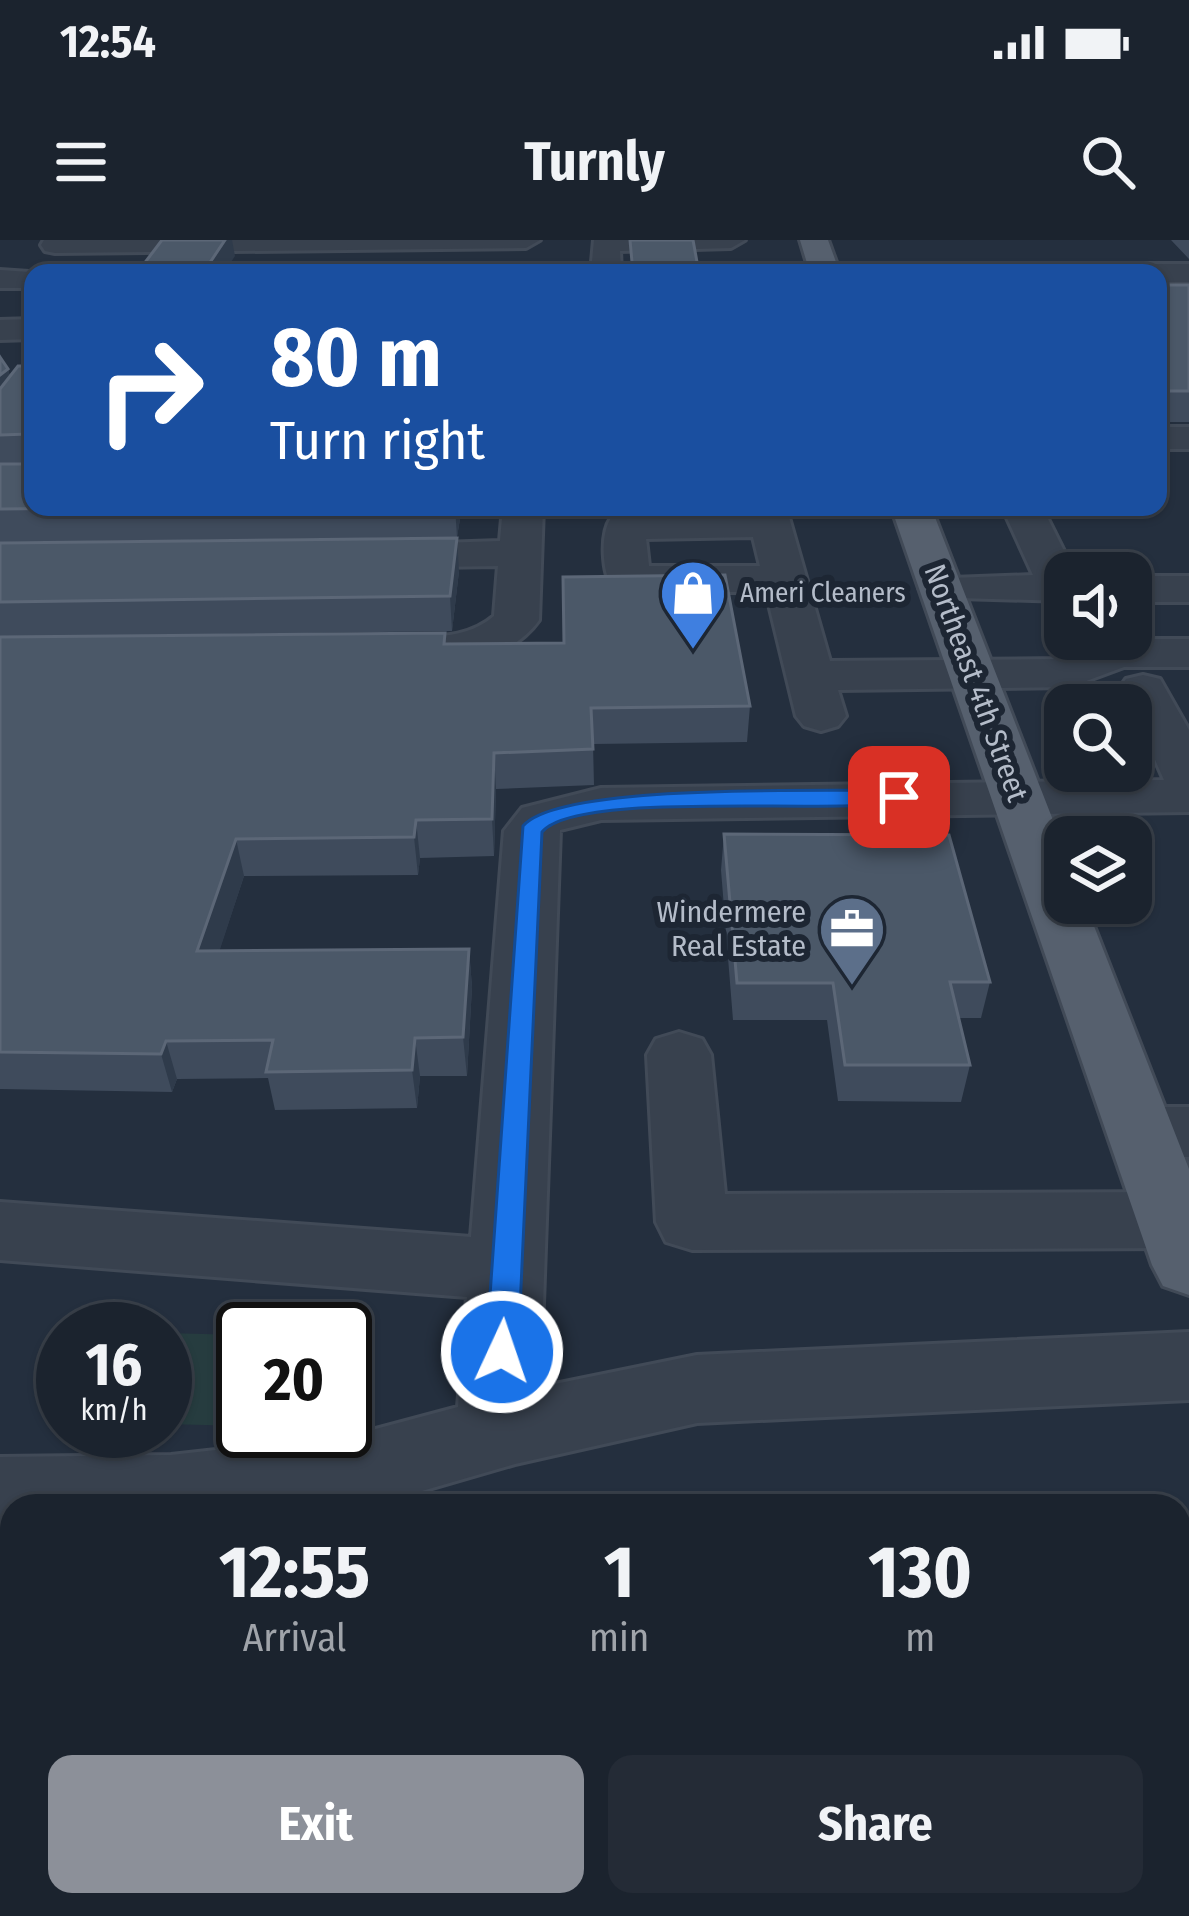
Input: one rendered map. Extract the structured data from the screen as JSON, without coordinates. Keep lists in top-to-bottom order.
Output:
{
  "streets": {
    "main road": ["Northeast 4th Street"]
  },
  "places": {
    "shop": ["Ameri Cleaners"],
    "office": ["Windermere Real Estate"]
  },
  "page": {
    "status": "12:54",
    "header": "Turnly",
    "turn": ["80 m", "Turn right"],
    "speed": "16 km/h",
    "limit": "20",
    "eta": [
      "12:55",
      "Arrival",
      "1",
      "min",
      "130",
      "m"
    ],
    "buttons": ["Exit", "Share"]
  }
}
